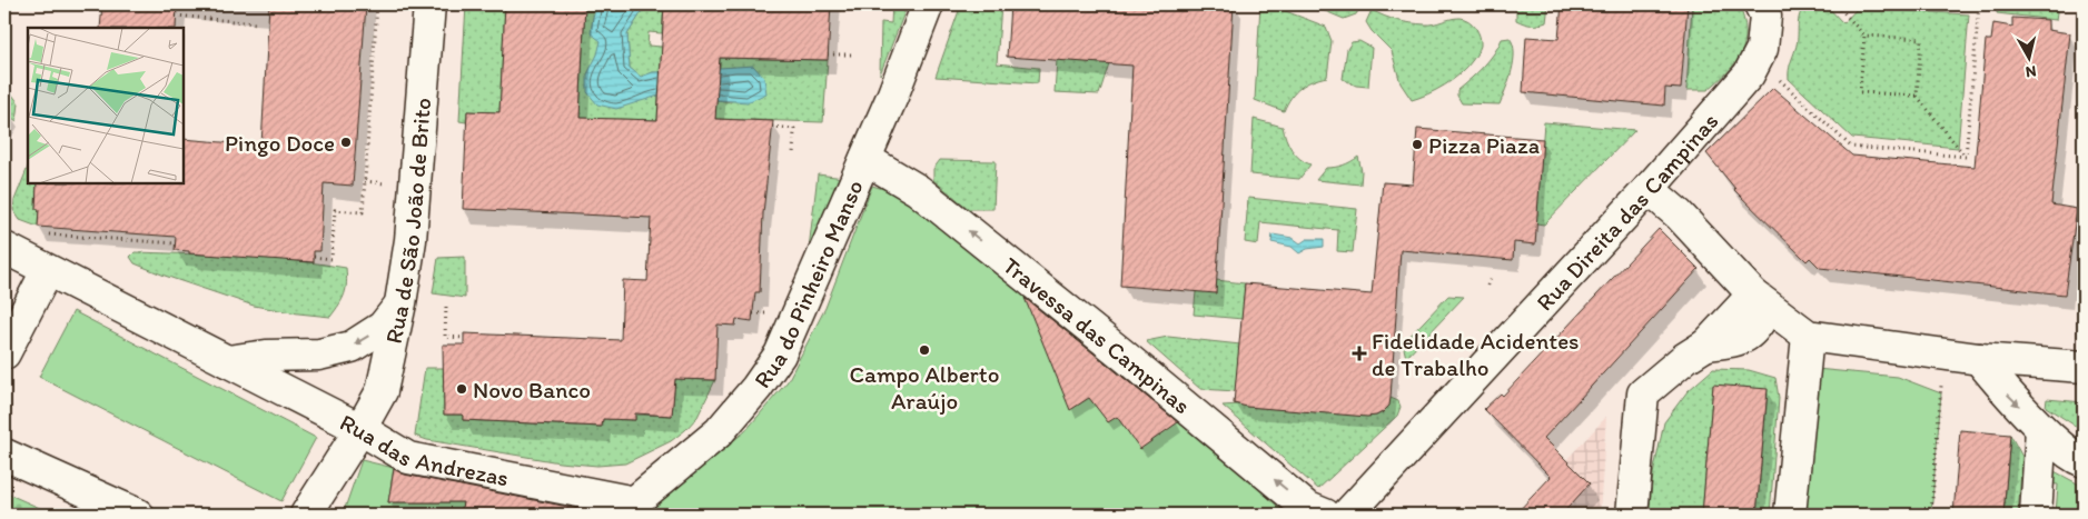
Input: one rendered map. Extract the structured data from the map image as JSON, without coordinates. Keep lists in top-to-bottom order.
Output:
{
  "streets": {
    "street": [
      "Rua Direita das Campinas",
      "Rua de São João de Brito",
      "Rua do Pinheiro Manso",
      "Travessa das Campinas",
      "Rua das Andrezas"
    ]
  },
  "crossings": [
    ["Rua de São João de Brito", "Rua das Andrezas"],
    ["Rua do Pinheiro Manso", "Travessa das Campinas"],
    ["Rua do Pinheiro Manso", "Rua das Andrezas"]
  ],
  "one_way": ["Travessa das Campinas"],
  "places": {
    "other": [
      "Pingo Doce",
      "Pizza Piaza",
      "Campo Alberto Araújo",
      "Novo Banco"
    ],
    "health": ["Fidelidade Acidentes de Trabalho"]
  },
  "north": "bottom"
}
